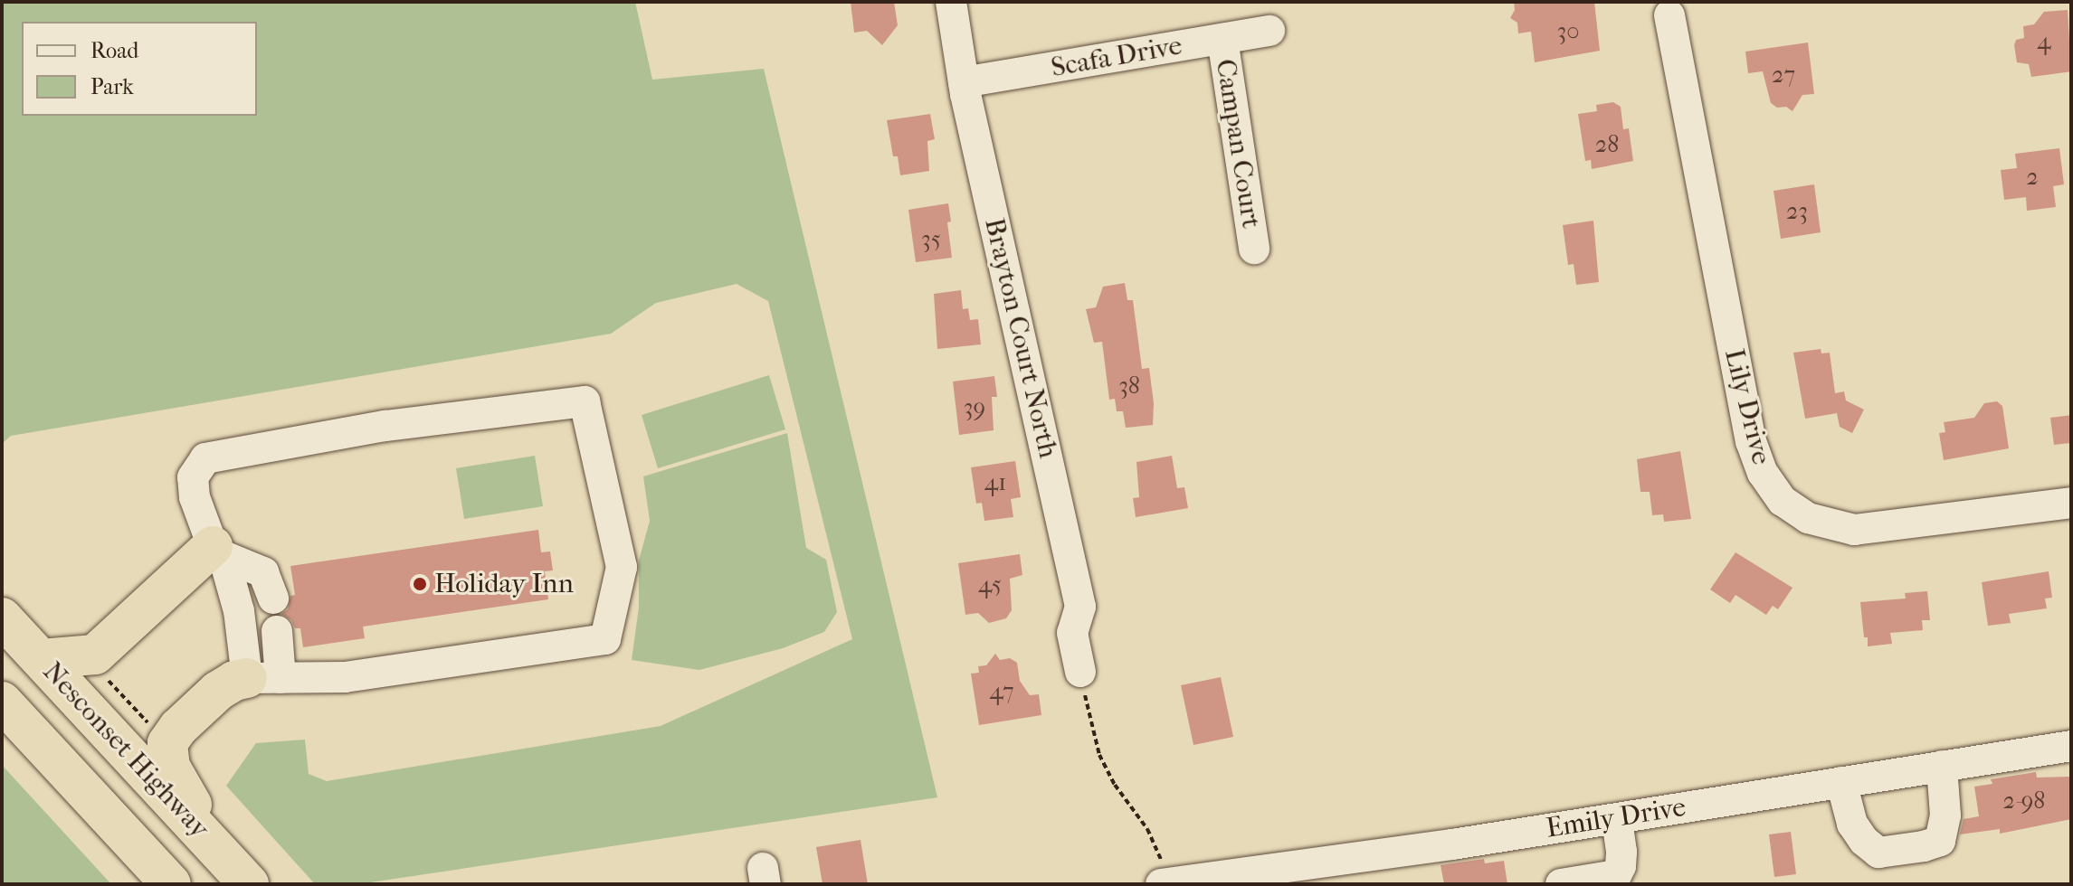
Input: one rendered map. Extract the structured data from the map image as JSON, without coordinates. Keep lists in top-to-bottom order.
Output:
{
  "streets": {
    "highway": ["Nesconset Highway"],
    "street": [
      "Scafa Drive",
      "Campan Court",
      "Brayton Court North",
      "Lily Drive",
      "Emily Drive"
    ]
  },
  "crossings": [
    ["Scafa Drive", "Campan Court"],
    ["Scafa Drive", "Brayton Court North"]
  ],
  "places": ["Holiday Inn"],
  "house_numbers": [
    "30",
    "4",
    "27",
    "28",
    "2",
    "23",
    "35",
    "38",
    "39",
    "41",
    "45",
    "47",
    "2-98"
  ],
  "legend": ["Road", "Park"]
}
